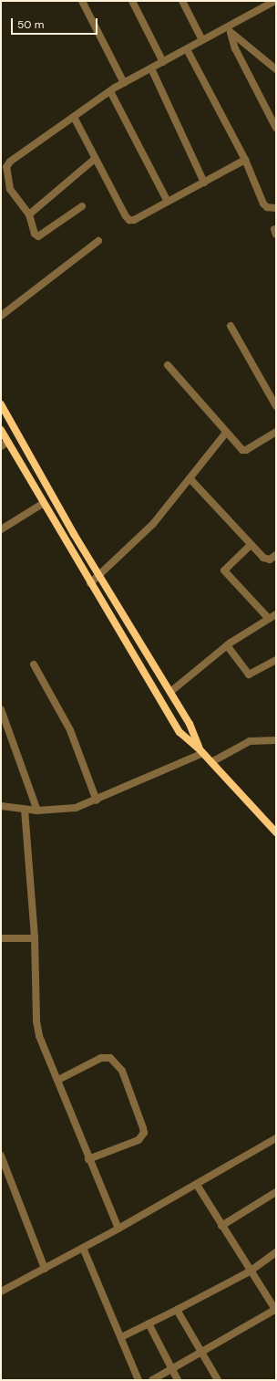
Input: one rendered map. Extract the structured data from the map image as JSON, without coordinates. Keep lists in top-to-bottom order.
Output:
{
  "scale_bar": "50 m"
}
